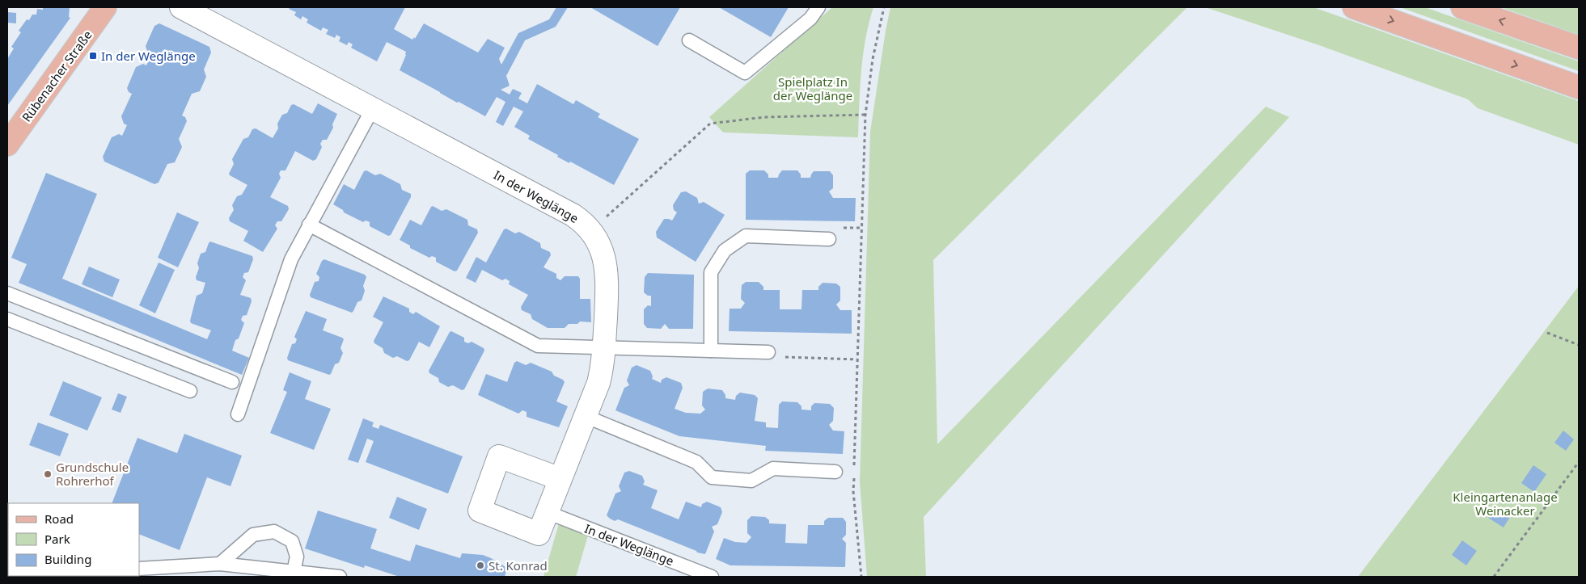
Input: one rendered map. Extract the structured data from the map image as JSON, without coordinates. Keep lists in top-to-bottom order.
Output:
{
  "streets": {
    "main road": ["Rübenacher Straße"],
    "street": ["In der Weglänge"]
  },
  "parks": ["Spielplatz In der Weglänge", "Kleingartenanlage Weinacker"],
  "places": {
    "transit": ["In der Weglänge"],
    "other": ["Grundschule Rohrerhof", "St. Konrad"]
  },
  "legend": ["Road", "Park", "Building"]
}
